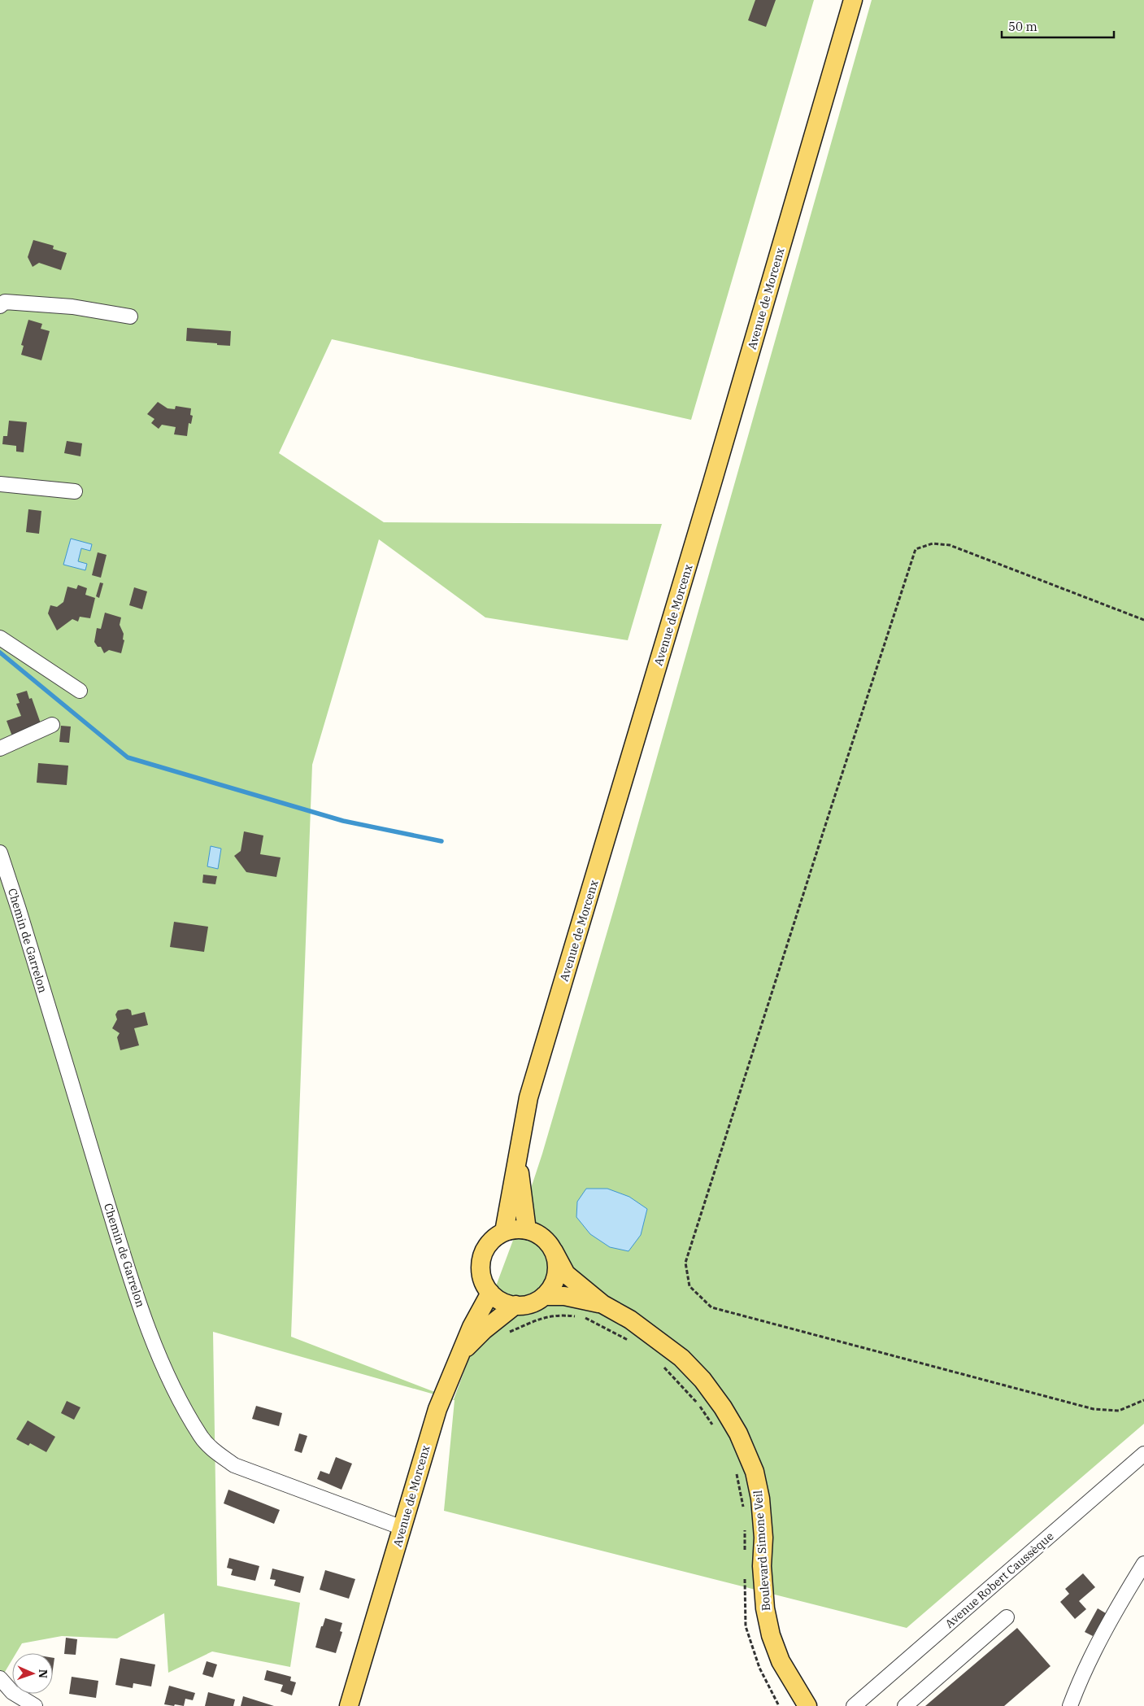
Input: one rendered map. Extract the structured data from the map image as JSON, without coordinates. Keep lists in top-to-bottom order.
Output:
{
  "streets": {
    "main road": ["Avenue de Morcenx", "Boulevard Simone Veil"],
    "street": ["Chemin de Garrelon", "Avenue Robert Caussèque"]
  },
  "crossings": [
    ["Avenue de Morcenx", "Chemin de Garrelon"]
  ],
  "scale_bar": "50 m",
  "north": "right"
}
